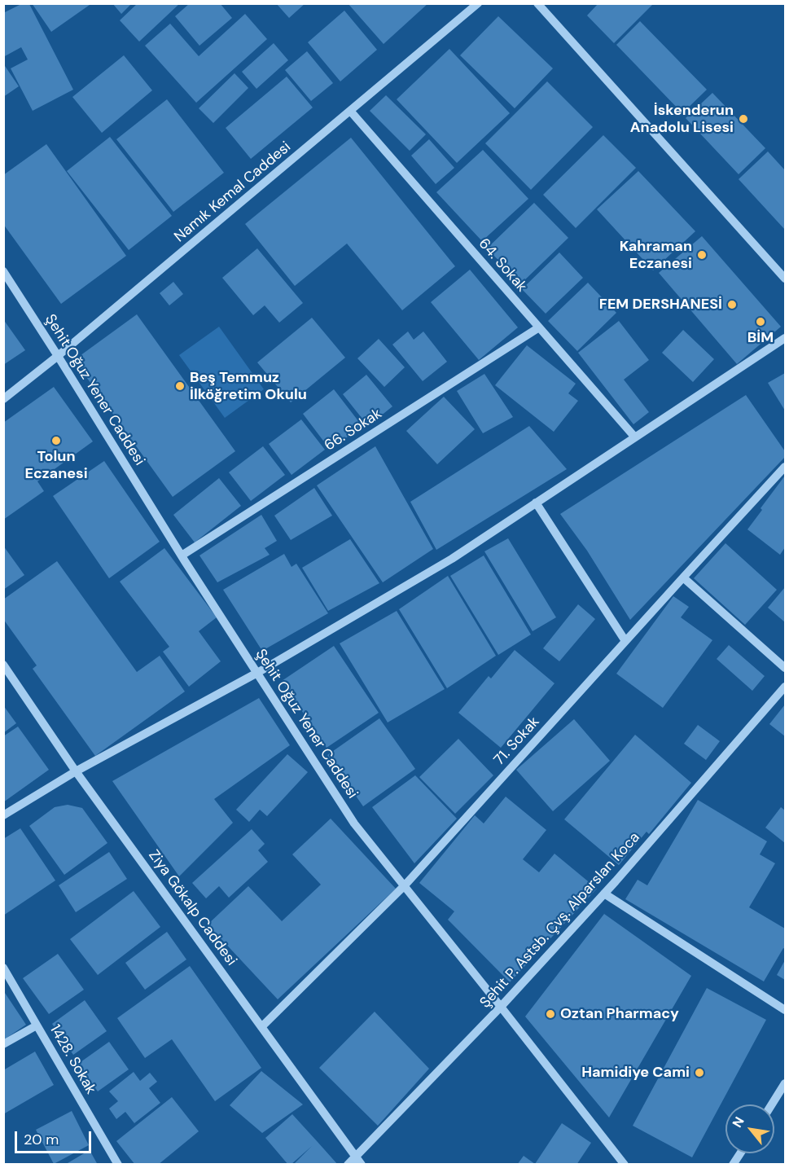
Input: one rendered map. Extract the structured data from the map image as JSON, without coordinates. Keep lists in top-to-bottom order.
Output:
{
  "streets": {
    "street": [
      "Namık Kemal Caddesi",
      "64. Sokak",
      "Şehit Oğuz Yener Caddesi",
      "66. Sokak",
      "71. Sokak",
      "Ziya Gökalp Caddesi",
      "Şehit P. Astsb. Çvş. Alparslan Koca",
      "1428. Sokak"
    ]
  },
  "crossings": [
    ["Namık Kemal Caddesi", "64. Sokak"],
    ["Namık Kemal Caddesi", "Şehit Oğuz Yener Caddesi"],
    ["64. Sokak", "66. Sokak"],
    ["Şehit Oğuz Yener Caddesi", "66. Sokak"],
    ["Şehit Oğuz Yener Caddesi", "71. Sokak"],
    ["Şehit Oğuz Yener Caddesi", "Şehit P. Astsb. Çvş. Alparslan Koca"],
    ["71. Sokak", "Ziya Gökalp Caddesi"],
    ["Ziya Gökalp Caddesi", "Şehit P. Astsb. Çvş. Alparslan Koca"]
  ],
  "places": [
    "İskenderun Anadolu Lisesi",
    "Kahraman Eczanesi",
    "FEM DERSHANESİ",
    "BİM",
    "Beş Temmuz İlköğretim Okulu",
    "Tolun Eczanesi",
    "Oztan Pharmacy",
    "Hamidiye Cami"
  ],
  "scale_bar": "20 m",
  "north": "top left"
}
